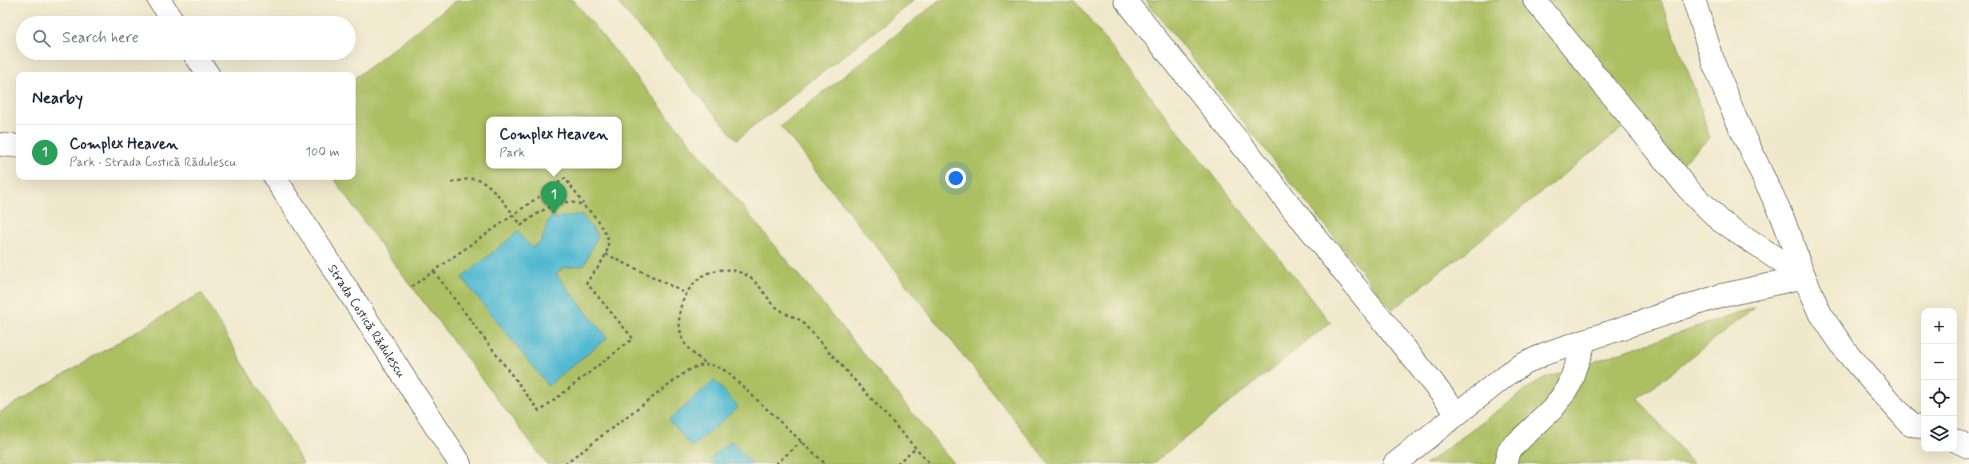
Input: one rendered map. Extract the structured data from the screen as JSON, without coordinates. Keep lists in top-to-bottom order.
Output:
{
  "streets": {
    "street": ["Strada Costică Rădulescu"]
  },
  "page": {
    "search": "Search here",
    "heading": "Nearby",
    "popup": ["Complex Heaven", "Park"],
    "list": [
      {
        "mark": "1",
        "name": "Complex Heaven",
        "note": "Park · Strada Costică Rădulescu",
        "value": "100 m"
      }
    ],
    "pins": "1",
    "map_buttons": ["+", "−"]
  }
}
